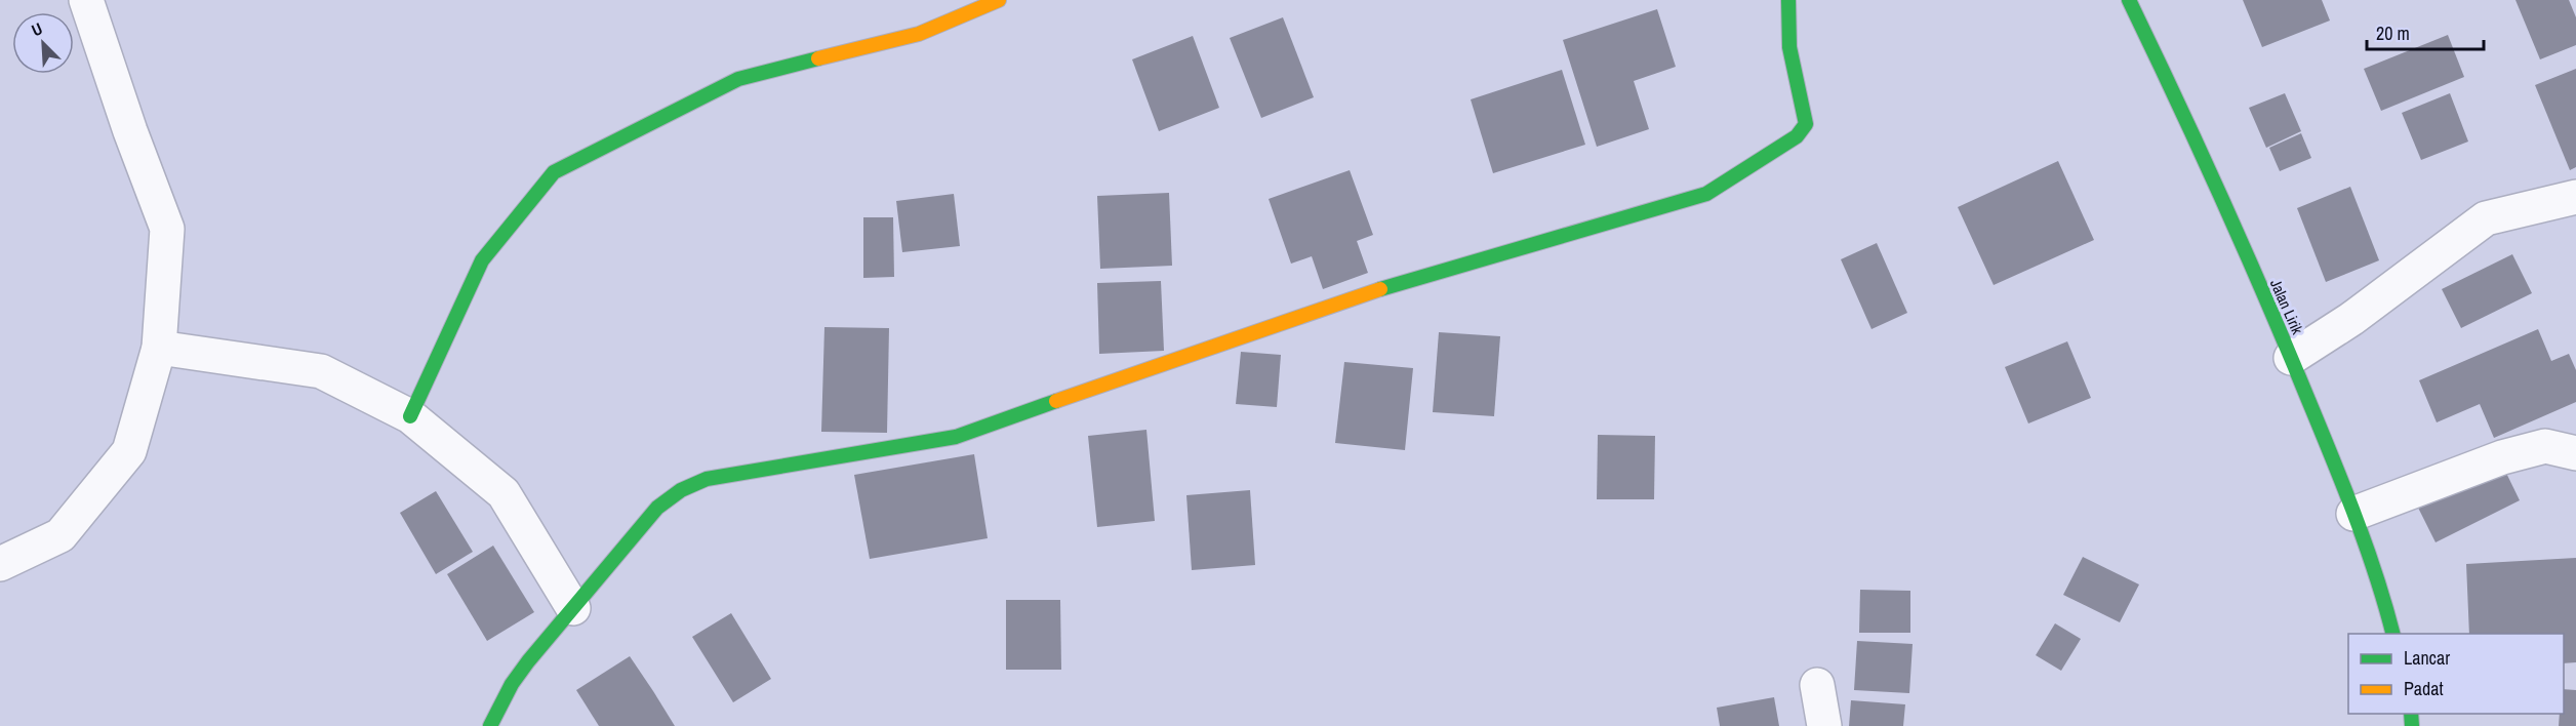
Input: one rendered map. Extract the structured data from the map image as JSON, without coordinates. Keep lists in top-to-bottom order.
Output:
{
  "streets": {
    "street": ["Jalan Lirik"]
  },
  "legend": ["Lancar", "Padat"],
  "scale_bar": "20 m",
  "north": "top left"
}
